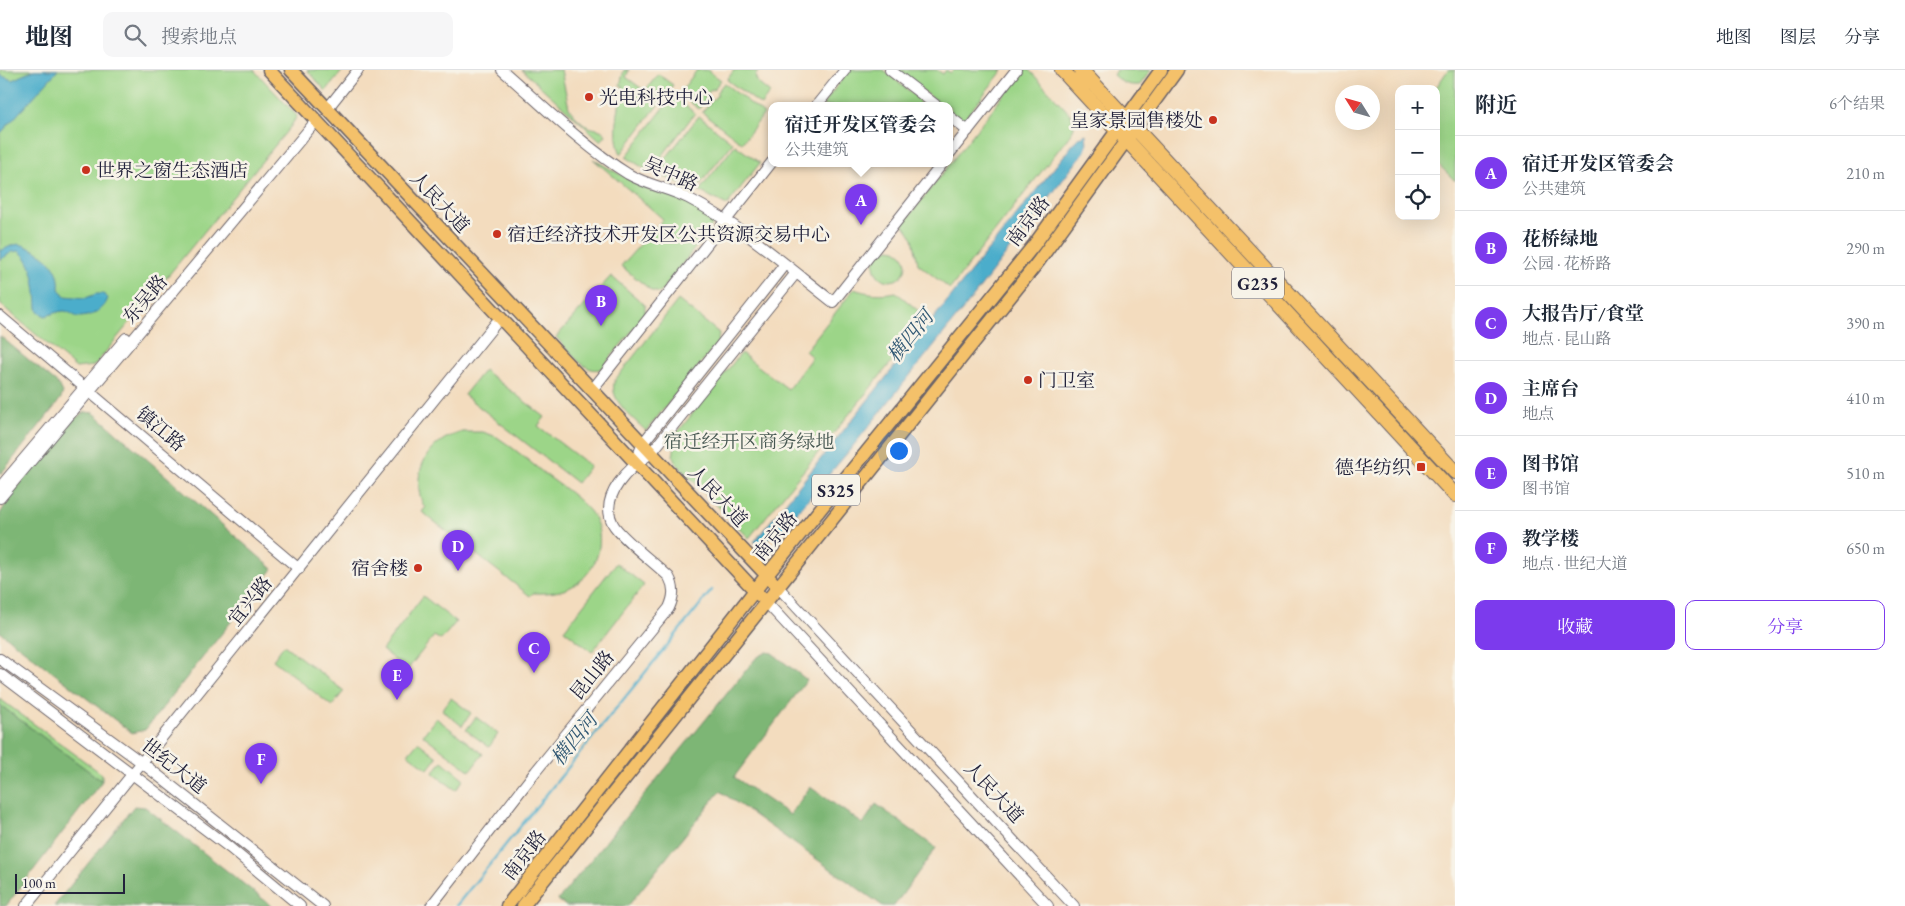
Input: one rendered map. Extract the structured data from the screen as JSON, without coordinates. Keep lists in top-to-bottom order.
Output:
{
  "streets": {
    "highway": ["G235"],
    "main road": ["人民大道", "南京路", "S325"],
    "street": [
      "吴中路",
      "东吴路",
      "镇江路",
      "宜兴路",
      "昆山路",
      "世纪大道"
    ]
  },
  "crossings": [
    ["人民大道", "南京路"],
    ["人民大道", "东吴路"],
    ["人民大道", "宜兴路"],
    ["人民大道", "昆山路"],
    ["南京路", "G235"],
    ["东吴路", "镇江路"],
    ["镇江路", "宜兴路"],
    ["宜兴路", "世纪大道"]
  ],
  "water": ["横四河"],
  "parks": ["宿迁经开区商务绿地"],
  "places": {
    "other": [
      "光电科技中心",
      "皇家景园售楼处",
      "世界之窗生态酒店",
      "宿迁经济技术开发区公共资源交易中心",
      "门卫室",
      "宿舍楼"
    ],
    "transit": ["德华纺织"]
  },
  "scale_bar": "100 m",
  "north": "top left",
  "page": {
    "header": "地图",
    "search": "搜索地点",
    "nav": ["地图", "图层", "分享"],
    "heading": ["附近", "6个结果"],
    "map_buttons": ["+", "−"],
    "popup": ["宿迁开发区管委会", "公共建筑"],
    "list": [
      {
        "mark": "A",
        "name": "宿迁开发区管委会",
        "note": "公共建筑",
        "value": "210 m"
      },
      {
        "mark": "B",
        "name": "花桥绿地",
        "note": "公园 · 花桥路",
        "value": "290 m"
      },
      {
        "mark": "C",
        "name": "大报告厅/食堂",
        "note": "地点 · 昆山路",
        "value": "390 m"
      },
      {
        "mark": "D",
        "name": "主席台",
        "note": "地点",
        "value": "410 m"
      },
      {
        "mark": "E",
        "name": "图书馆",
        "note": "图书馆",
        "value": "510 m"
      },
      {
        "mark": "F",
        "name": "教学楼",
        "note": "地点 · 世纪大道",
        "value": "650 m"
      }
    ],
    "pins": [
      "A",
      "B",
      "D",
      "C",
      "E",
      "F"
    ],
    "buttons": ["收藏", "分享"],
    "scale": "100 m"
  }
}
